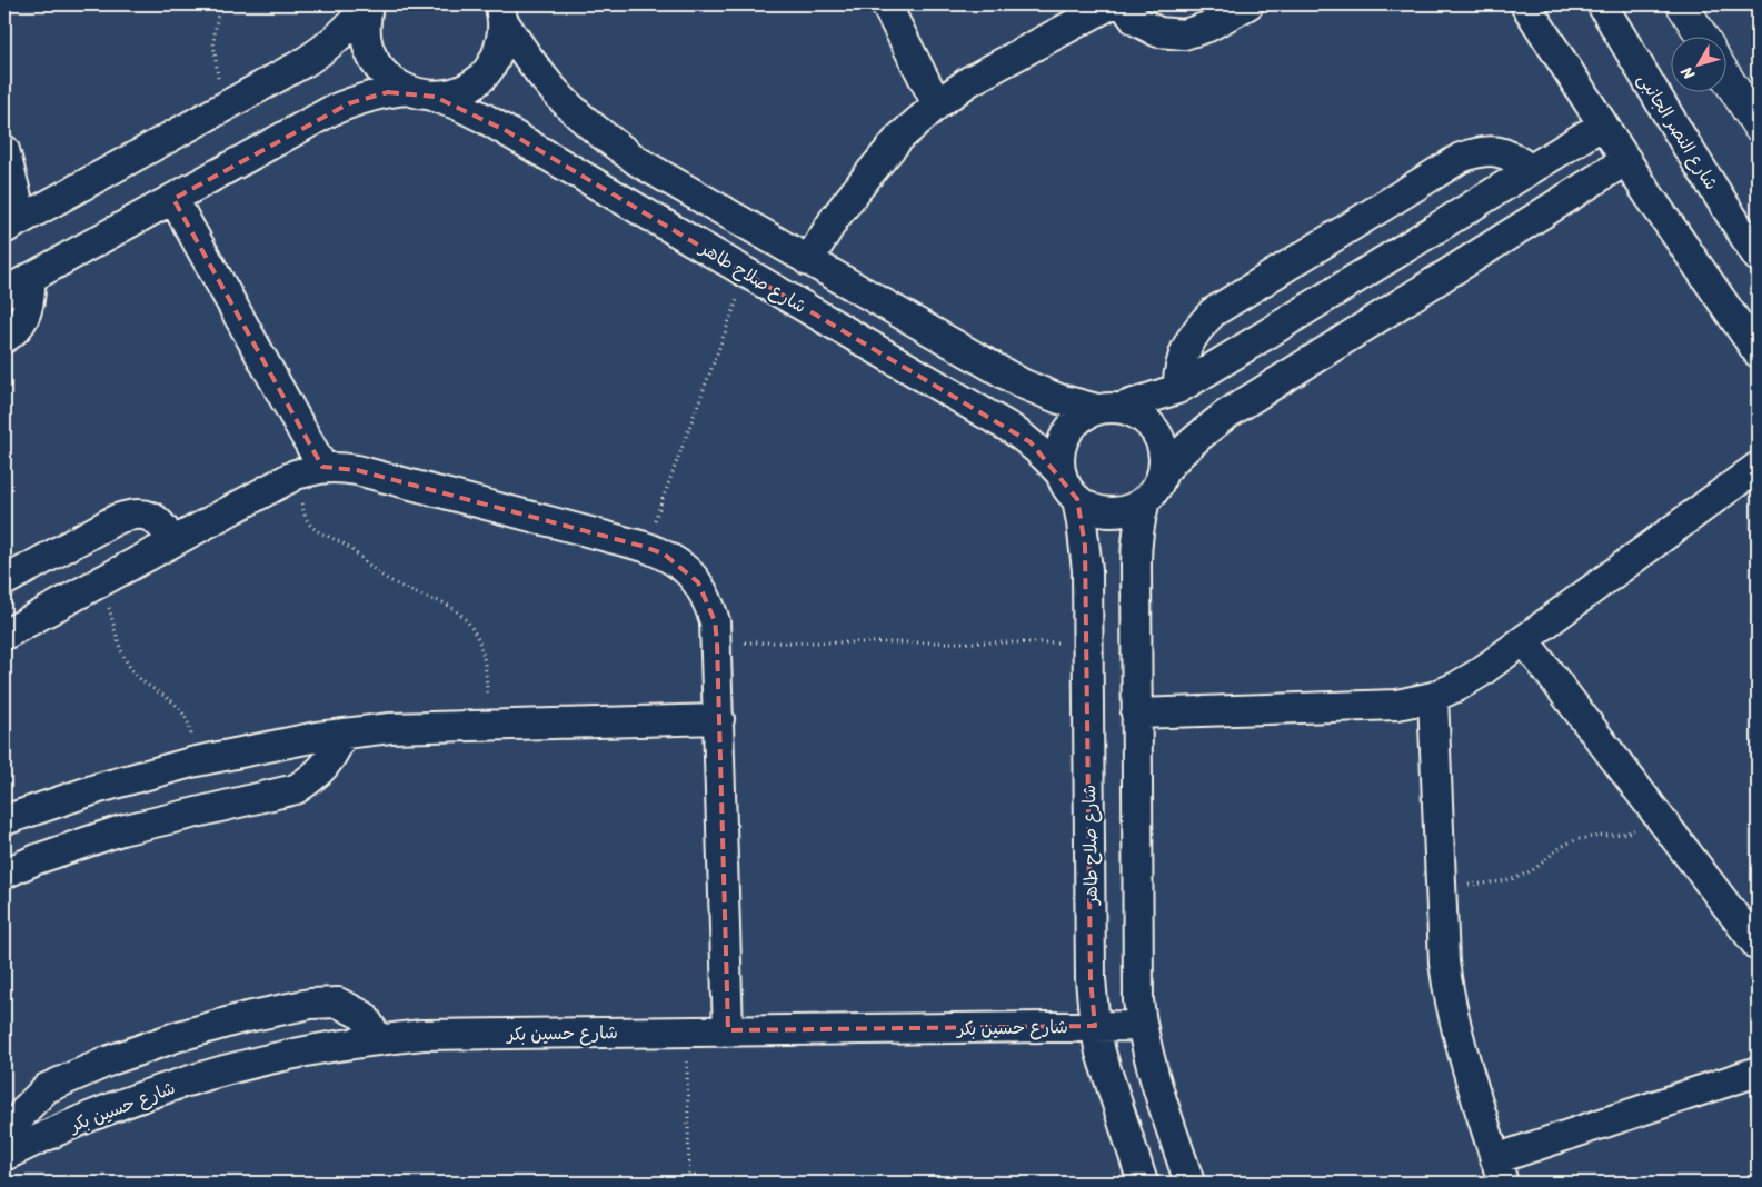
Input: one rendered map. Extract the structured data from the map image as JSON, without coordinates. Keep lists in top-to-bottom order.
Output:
{
  "streets": {
    "street": ["شارع النصر الجانبى", "شارع صلاح طاهر", "شارع حسين بكر"]
  },
  "crossings": [
    ["شارع صلاح طاهر", "شارع حسين بكر"]
  ],
  "north": "bottom left"
}
